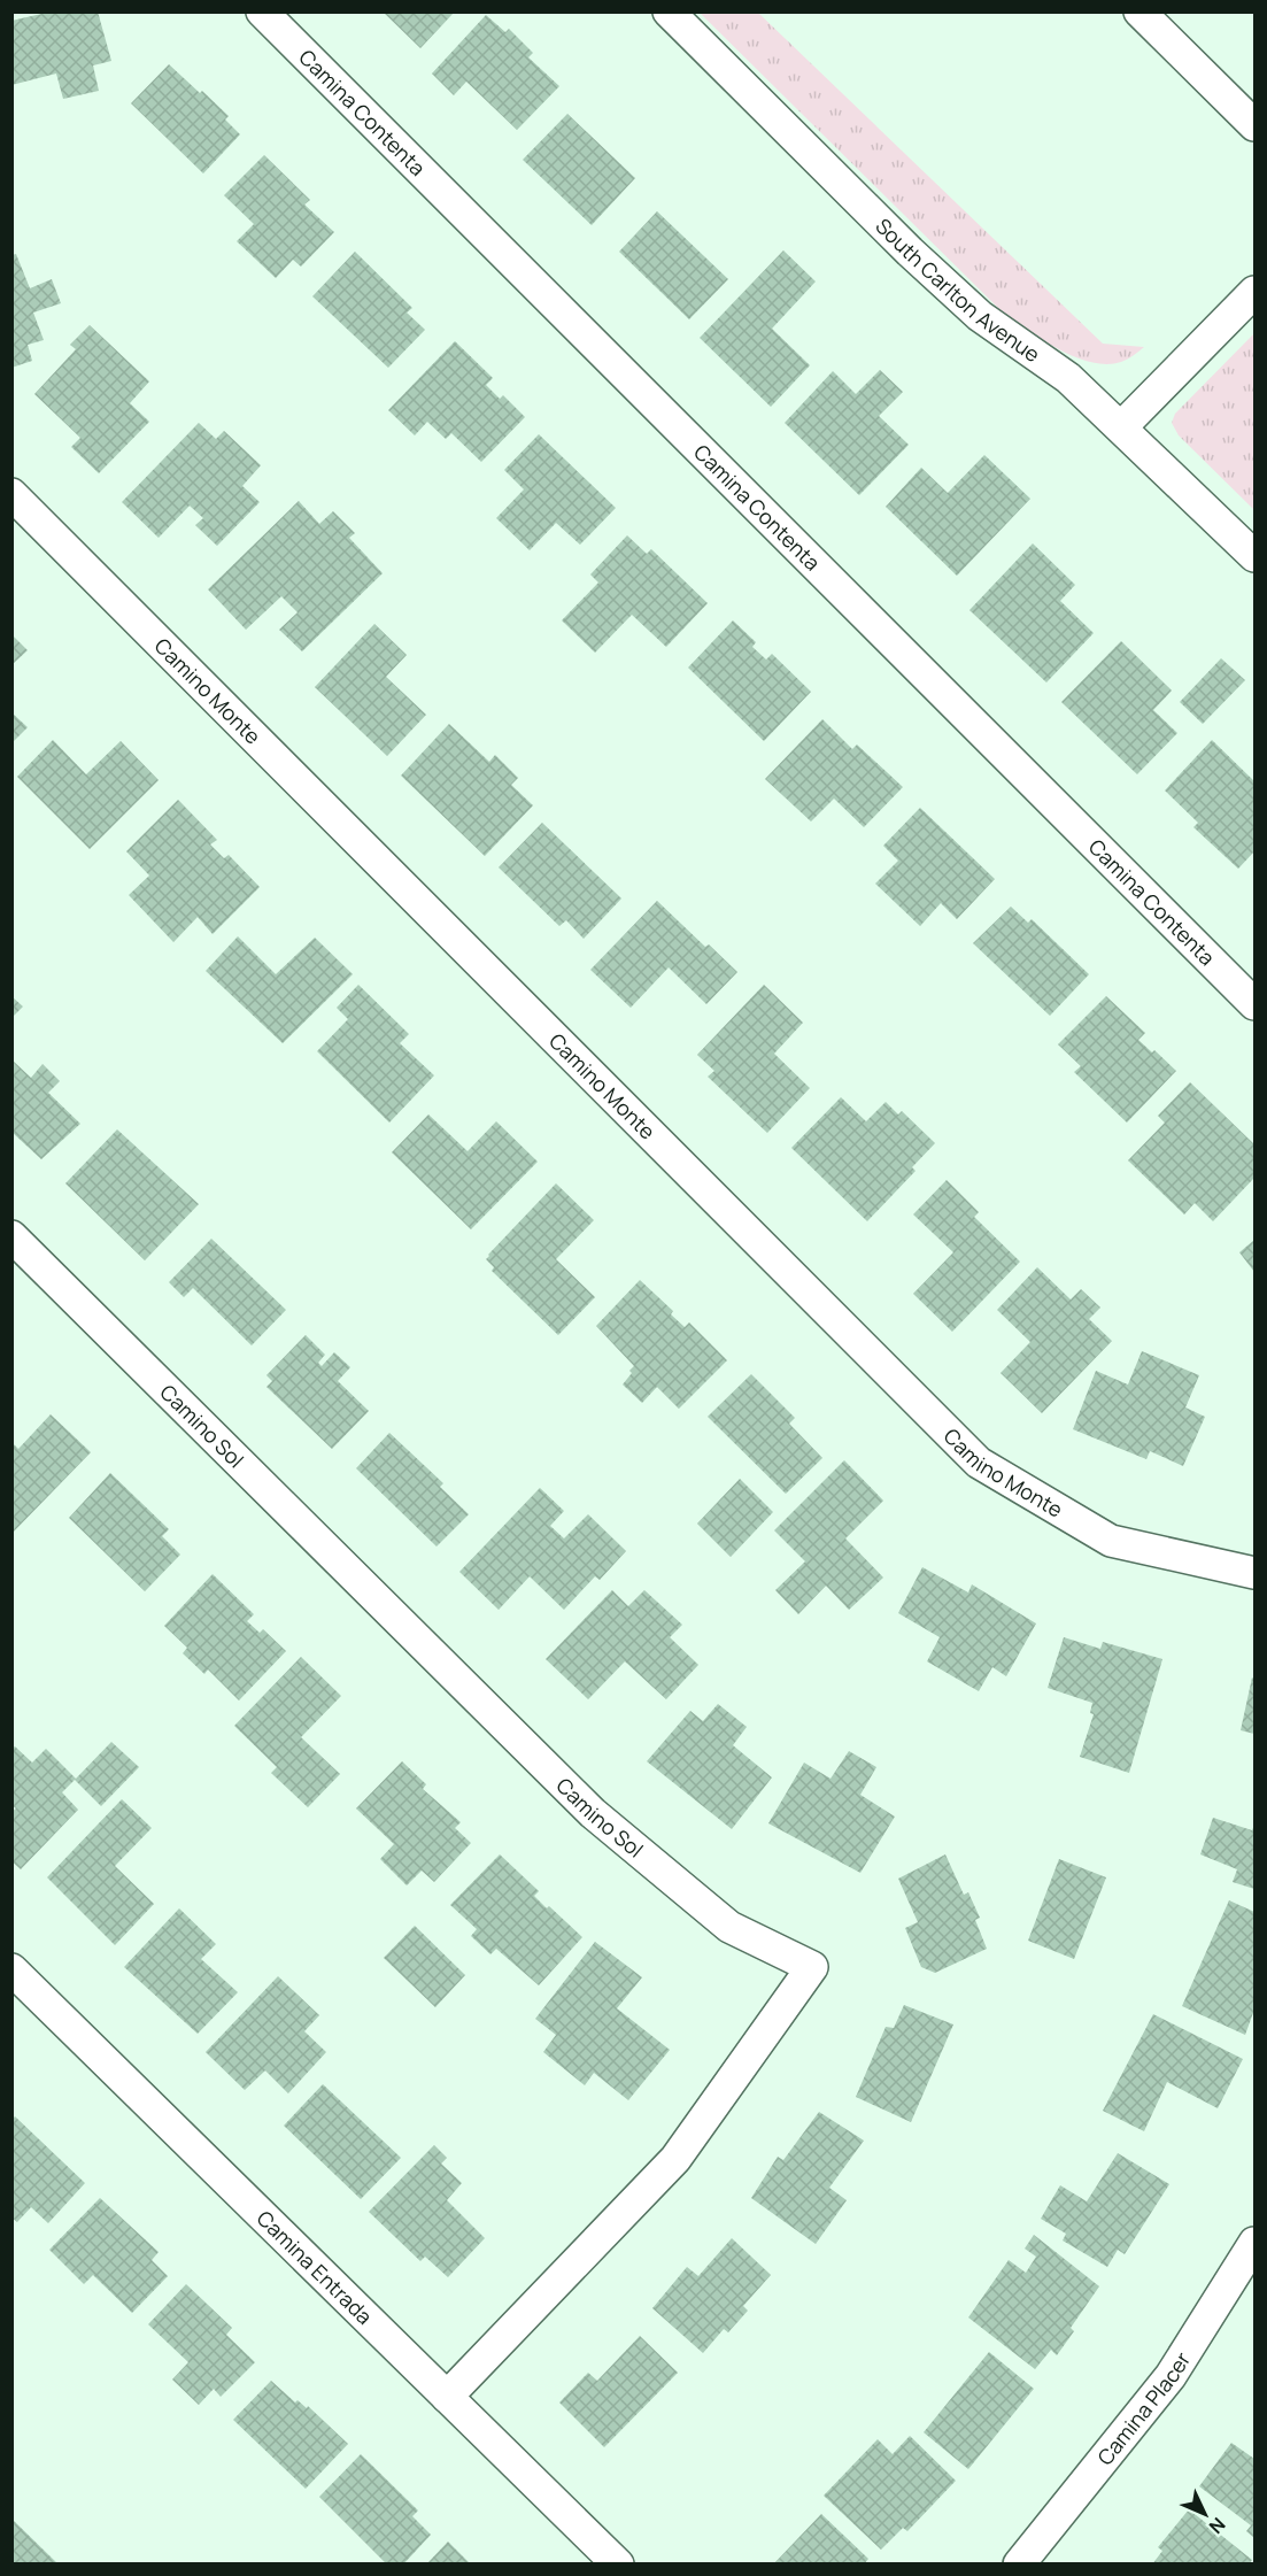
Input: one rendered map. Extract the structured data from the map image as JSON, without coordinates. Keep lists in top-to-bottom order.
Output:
{
  "streets": {
    "street": [
      "Camina Contenta",
      "South Carlton Avenue",
      "Camino Monte",
      "Camino Sol",
      "Camina Entrada",
      "Camina Placer"
    ]
  },
  "crossings": [
    ["Camino Sol", "Camina Entrada"]
  ],
  "north": "bottom right"
}
